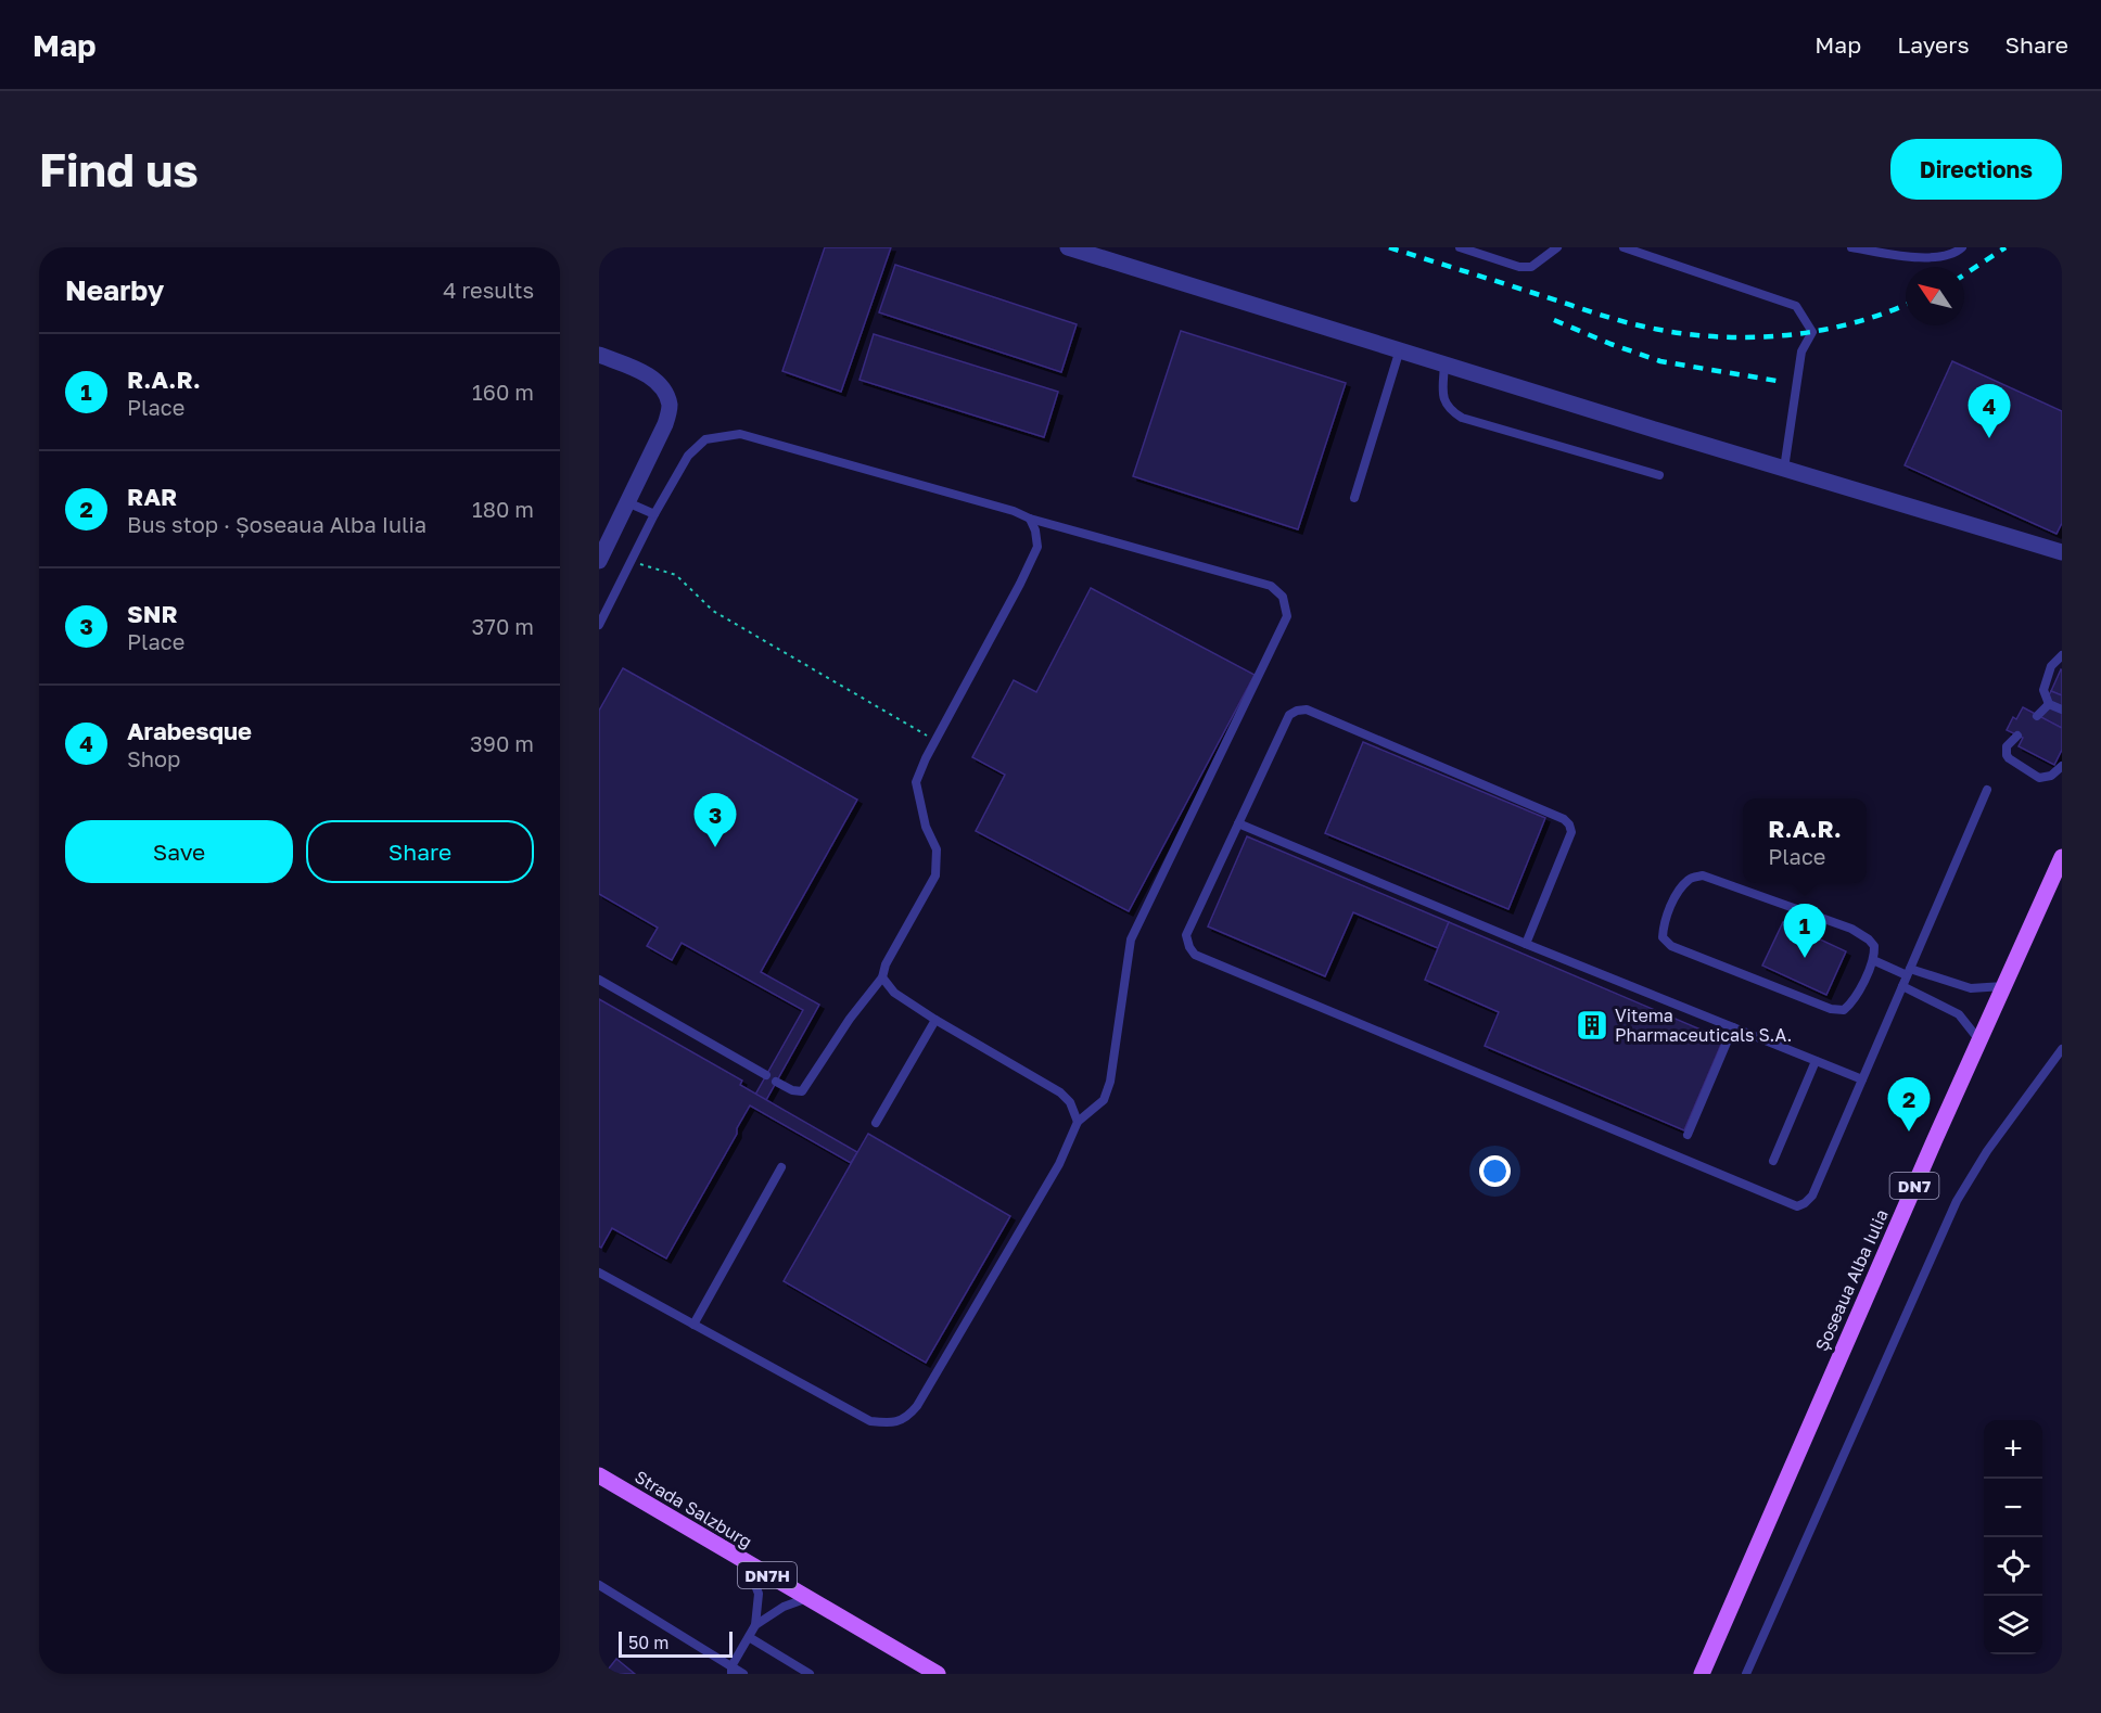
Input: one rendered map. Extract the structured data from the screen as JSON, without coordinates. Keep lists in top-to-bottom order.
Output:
{
  "streets": {
    "main road": [
      "DN7",
      "Șoseaua Alba Iulia",
      "Strada Salzburg",
      "DN7H"
    ]
  },
  "places": {
    "building": ["Vitema Pharmaceuticals S.A."]
  },
  "scale_bar": "50 m",
  "north": "top left",
  "page": {
    "header": "Map",
    "nav": ["Map", "Layers", "Share"],
    "buttons": [
      "Directions",
      ["Save", "Share"]
    ],
    "title": "Find us",
    "heading": ["Nearby", "4 results"],
    "list": [
      {
        "mark": "1",
        "name": "R.A.R.",
        "note": "Place",
        "value": "160 m"
      },
      {
        "mark": "2",
        "name": "RAR",
        "note": "Bus stop · Șoseaua Alba Iulia",
        "value": "180 m"
      },
      {
        "mark": "3",
        "name": "SNR",
        "note": "Place",
        "value": "370 m"
      },
      {
        "mark": "4",
        "name": "Arabesque",
        "note": "Shop",
        "value": "390 m"
      }
    ],
    "pins": [
      "4",
      "3",
      "1",
      "2"
    ],
    "popup": ["R.A.R.", "Place"],
    "map_buttons": ["+", "−"],
    "scale": "50 m"
  }
}
